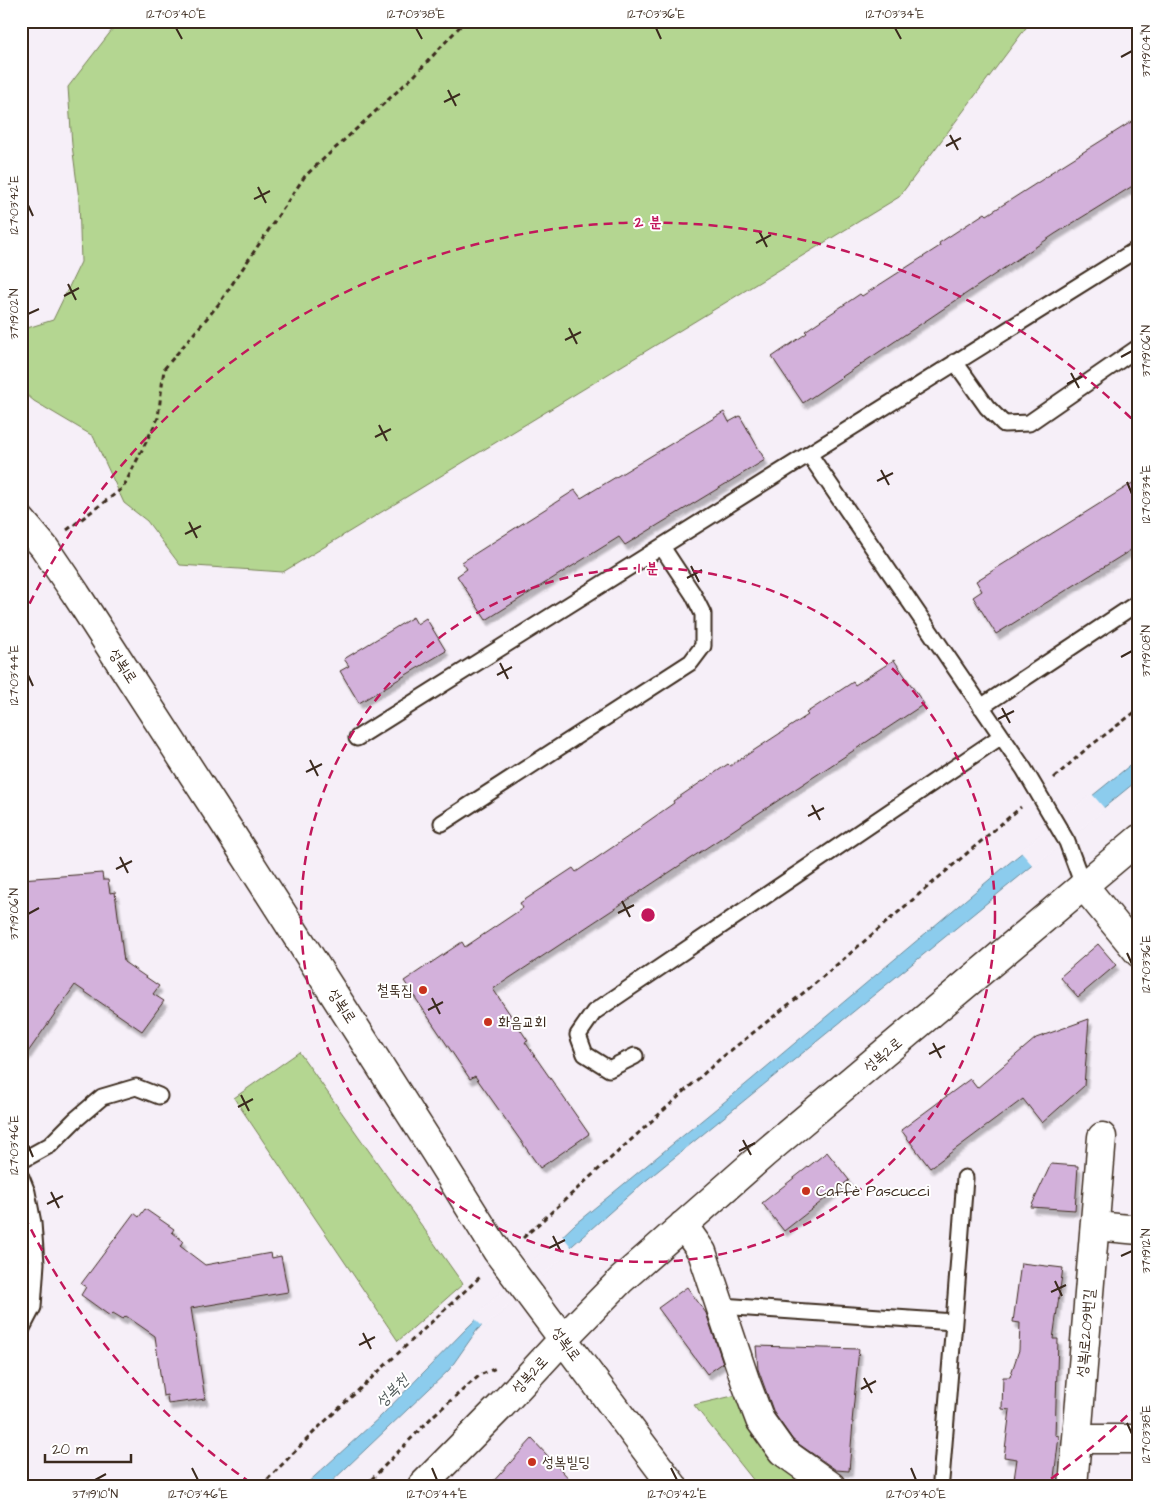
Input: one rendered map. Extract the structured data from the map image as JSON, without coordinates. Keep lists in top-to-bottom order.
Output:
{
  "streets": {
    "street": ["성복1로", "성복2로", "성복1로209번길"]
  },
  "crossings": [
    ["성복1로", "성복2로"]
  ],
  "water": ["성복천"],
  "places": [
    "철뚝집",
    "화음교회",
    "Caffè Pascucci",
    "성복빌딩"
  ],
  "scale_bar": "20 m",
  "coordinates": [
    "127°03'40\"E",
    "127°03'38\"E",
    "127°03'36\"E",
    "127°03'34\"E",
    "37°19'04\"N",
    "127°03'42\"E",
    "37°19'02\"N",
    "37°19'06\"N",
    "37°19'08\"N",
    "127°03'44\"E",
    "127°03'46\"E",
    "37°19'12\"N",
    "37°19'10\"N"
  ],
  "rings": ["2 분", "1 분"]
}
